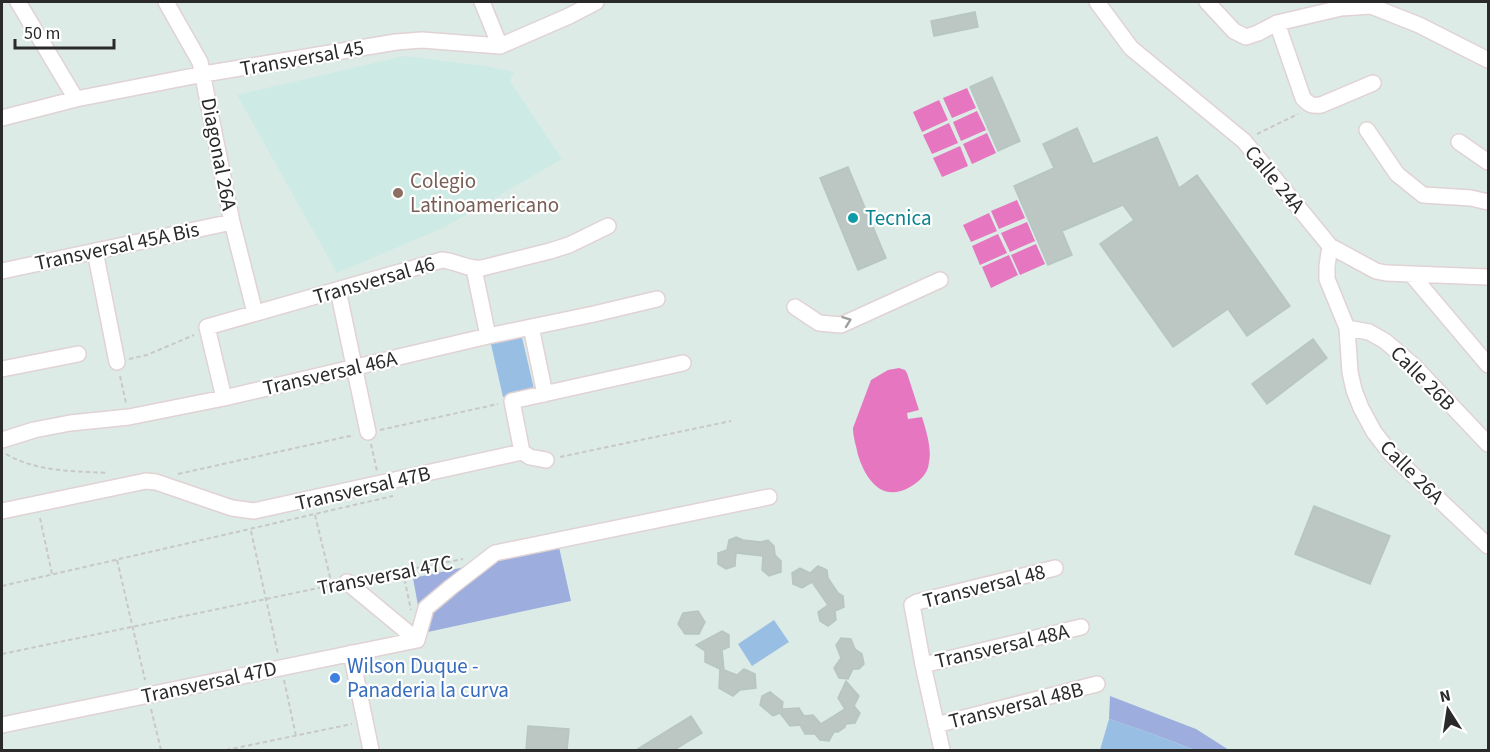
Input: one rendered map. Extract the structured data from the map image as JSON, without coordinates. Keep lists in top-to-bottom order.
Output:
{
  "streets": {
    "street": [
      "Transversal 45",
      "Diagonal 26A",
      "Calle 24A",
      "Transversal 45A Bis",
      "Transversal 46",
      "Transversal 46A",
      "Calle 26B",
      "Calle 26A",
      "Transversal 48",
      "Transversal 48A",
      "Transversal 47D",
      "Transversal 48B"
    ],
    "path": ["Transversal 47B", "Transversal 47C"]
  },
  "crossings": [
    ["Transversal 45", "Diagonal 26A"],
    ["Diagonal 26A", "Transversal 45A Bis"],
    ["Diagonal 26A", "Transversal 46"],
    ["Calle 24A", "Calle 26A"],
    ["Calle 26B", "Calle 26A"],
    ["Transversal 48", "Transversal 48A"]
  ],
  "places": ["Colegio Latinoamericano", "Tecnica", "Wilson Duque - Panaderia la curva"],
  "scale_bar": "50 m",
  "north": "top"
}
